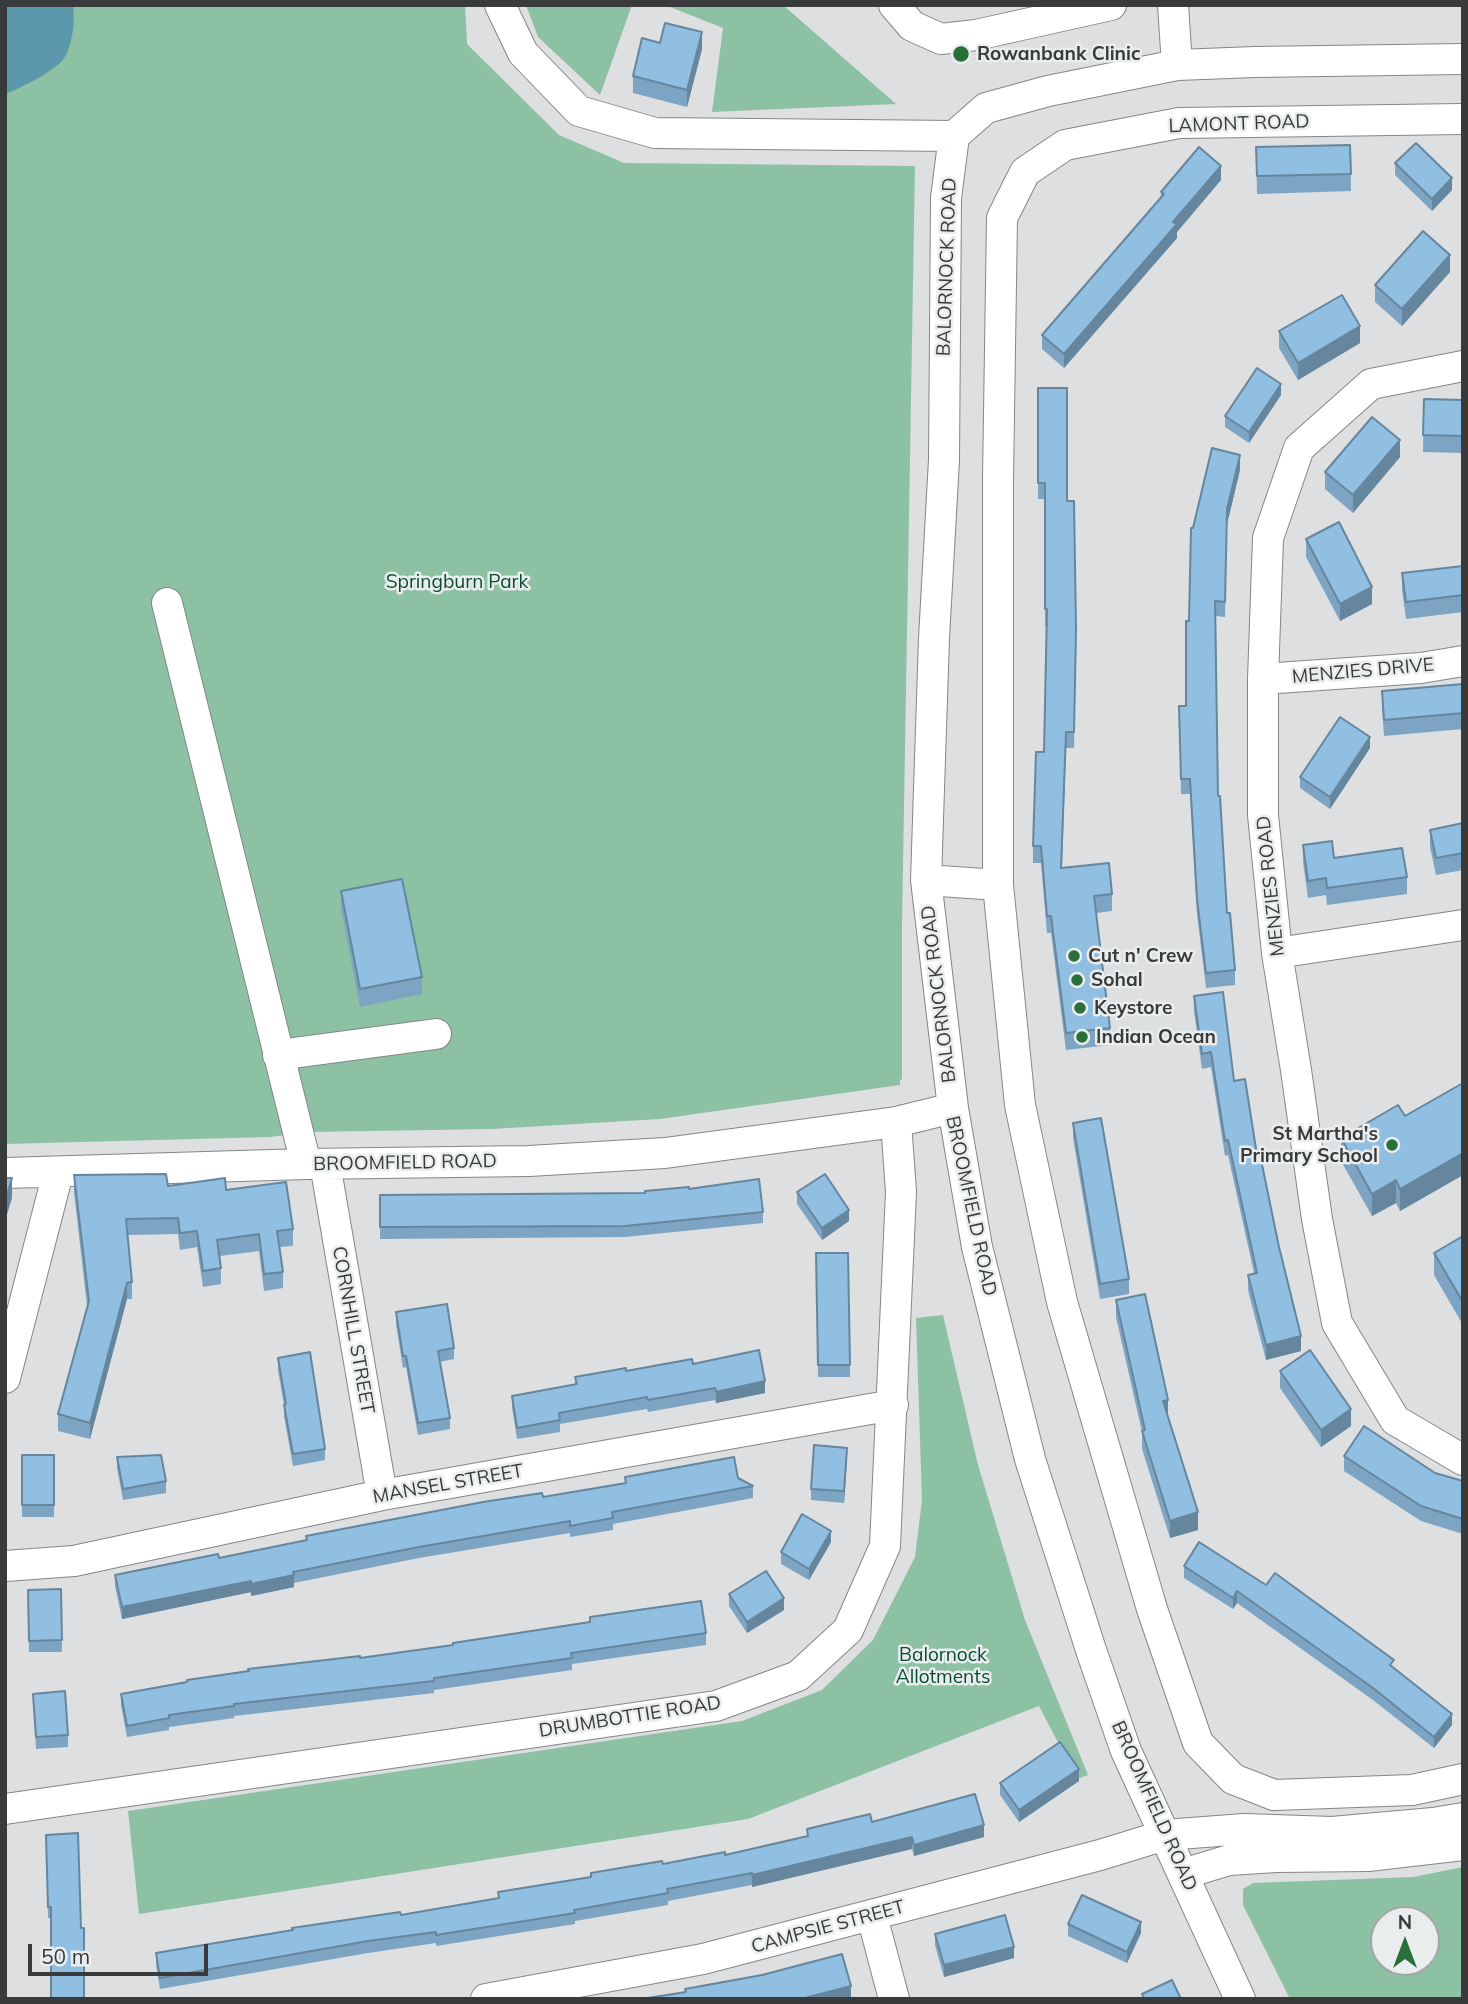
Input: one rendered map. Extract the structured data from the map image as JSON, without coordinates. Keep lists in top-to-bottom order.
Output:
{
  "streets": {
    "street": [
      "LAMONT ROAD",
      "BALORNOCK ROAD",
      "MENZIES DRIVE",
      "MENZIES ROAD",
      "BROOMFIELD ROAD",
      "CORNHILL STREET",
      "MANSEL STREET",
      "DRUMBOTTIE ROAD",
      "CAMPSIE STREET"
    ]
  },
  "crossings": [
    ["LAMONT ROAD", "BALORNOCK ROAD"],
    ["BALORNOCK ROAD", "BROOMFIELD ROAD"],
    ["MENZIES DRIVE", "MENZIES ROAD"],
    ["BROOMFIELD ROAD", "CORNHILL STREET"],
    ["BROOMFIELD ROAD", "DRUMBOTTIE ROAD"],
    ["BROOMFIELD ROAD", "CAMPSIE STREET"],
    ["CORNHILL STREET", "MANSEL STREET"],
    ["MANSEL STREET", "DRUMBOTTIE ROAD"]
  ],
  "parks": ["Springburn Park", "Balornock Allotments"],
  "places": [
    "Rowanbank Clinic",
    "Cut n' Crew",
    "Sohal",
    "Keystore",
    "Indian Ocean",
    "St Martha's Primary School"
  ],
  "scale_bar": "50 m",
  "north": "top"
}
